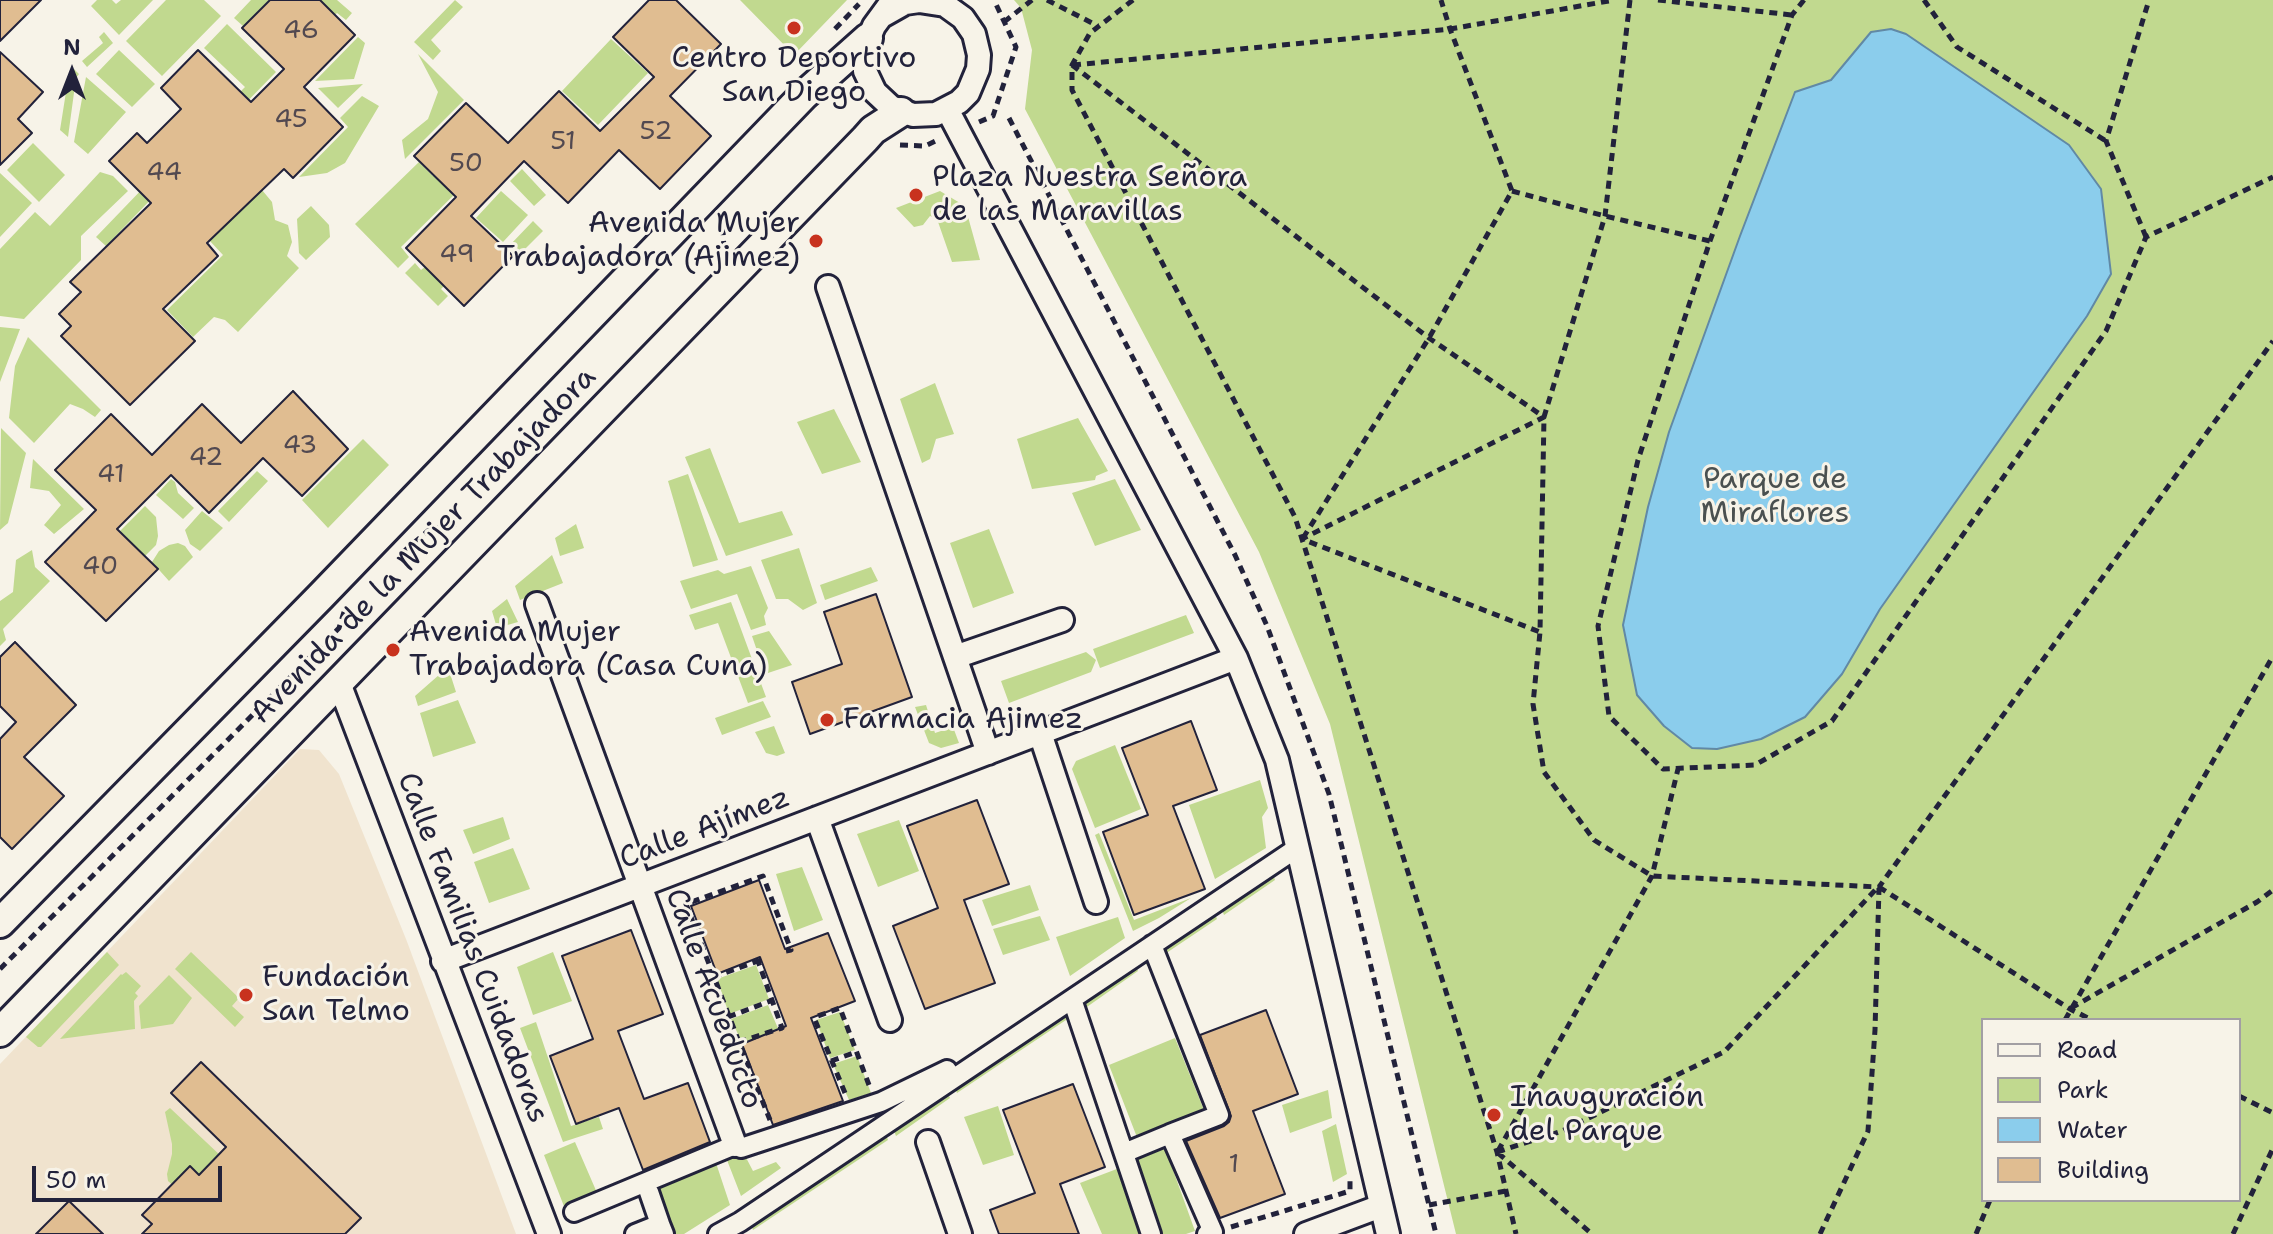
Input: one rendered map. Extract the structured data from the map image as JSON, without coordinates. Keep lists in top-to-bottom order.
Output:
{
  "streets": {
    "street": [
      "Avenida de la Mujer Trabajadora",
      "Calle Ajímez",
      "Calle Familias Cuidadoras",
      "Calle Acueducto"
    ]
  },
  "crossings": [
    ["Avenida de la Mujer Trabajadora", "Calle Familias Cuidadoras"],
    ["Calle Ajímez", "Calle Familias Cuidadoras"],
    ["Calle Ajímez", "Calle Acueducto"]
  ],
  "parks": ["Parque de Miraflores"],
  "places": [
    "Centro Deportivo San Diego",
    "Plaza Nuestra Señora de las Maravillas",
    "Avenida Mujer Trabajadora (Ajimez)",
    "Avenida Mujer Trabajadora (Casa Cuna)",
    "Farmacia Ajimez",
    "Fundación San Telmo",
    "Inauguración del Parque"
  ],
  "house_numbers": [
    "46",
    "45",
    "52",
    "51",
    "50",
    "44",
    "49",
    "43",
    "42",
    "41",
    "40",
    "1"
  ],
  "legend": [
    "Road",
    "Park",
    "Water",
    "Building"
  ],
  "scale_bar": "50 m",
  "north": "top"
}
